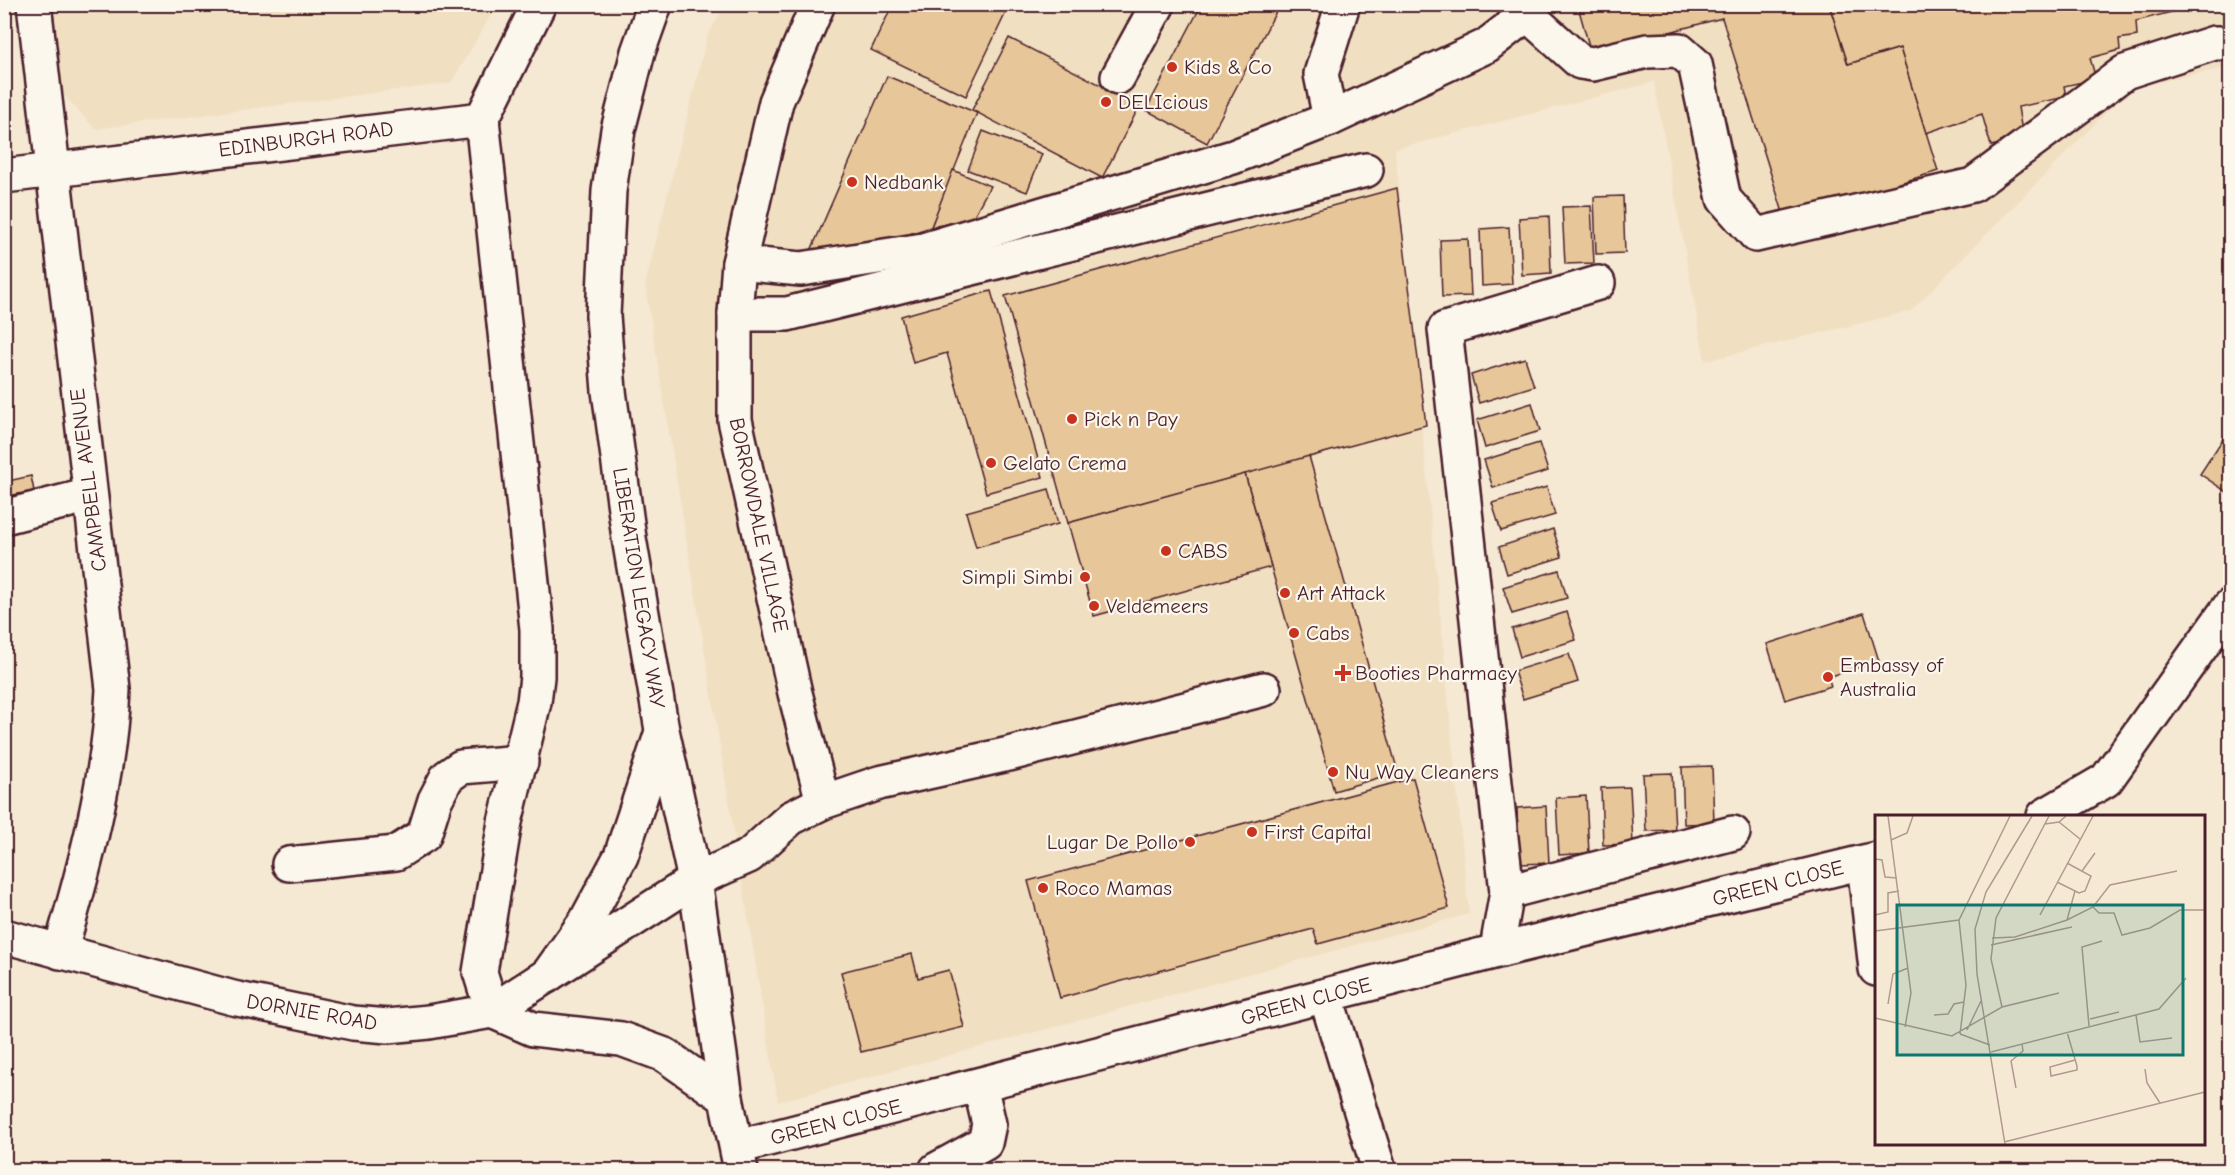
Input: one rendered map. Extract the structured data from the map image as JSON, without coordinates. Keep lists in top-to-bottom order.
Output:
{
  "streets": {
    "street": [
      "EDINBURGH ROAD",
      "CAMPBELL AVENUE",
      "BORROWDALE VILLAGE",
      "LIBERATION LEGACY WAY",
      "GREEN CLOSE",
      "DORNIE ROAD"
    ]
  },
  "crossings": [
    ["EDINBURGH ROAD", "CAMPBELL AVENUE"],
    ["CAMPBELL AVENUE", "DORNIE ROAD"],
    ["LIBERATION LEGACY WAY", "GREEN CLOSE"],
    ["LIBERATION LEGACY WAY", "DORNIE ROAD"]
  ],
  "places": {
    "other": [
      "Kids & Co",
      "DELIcious",
      "Nedbank",
      "Pick n Pay",
      "Gelato Crema",
      "CABS",
      "Simpli Simbi",
      "Art Attack",
      "Veldemeers",
      "Cabs",
      "Embassy of Australia",
      "Nu Way Cleaners",
      "First Capital",
      "Lugar De Pollo",
      "Roco Mamas"
    ],
    "health": ["Booties Pharmacy"]
  }
}
